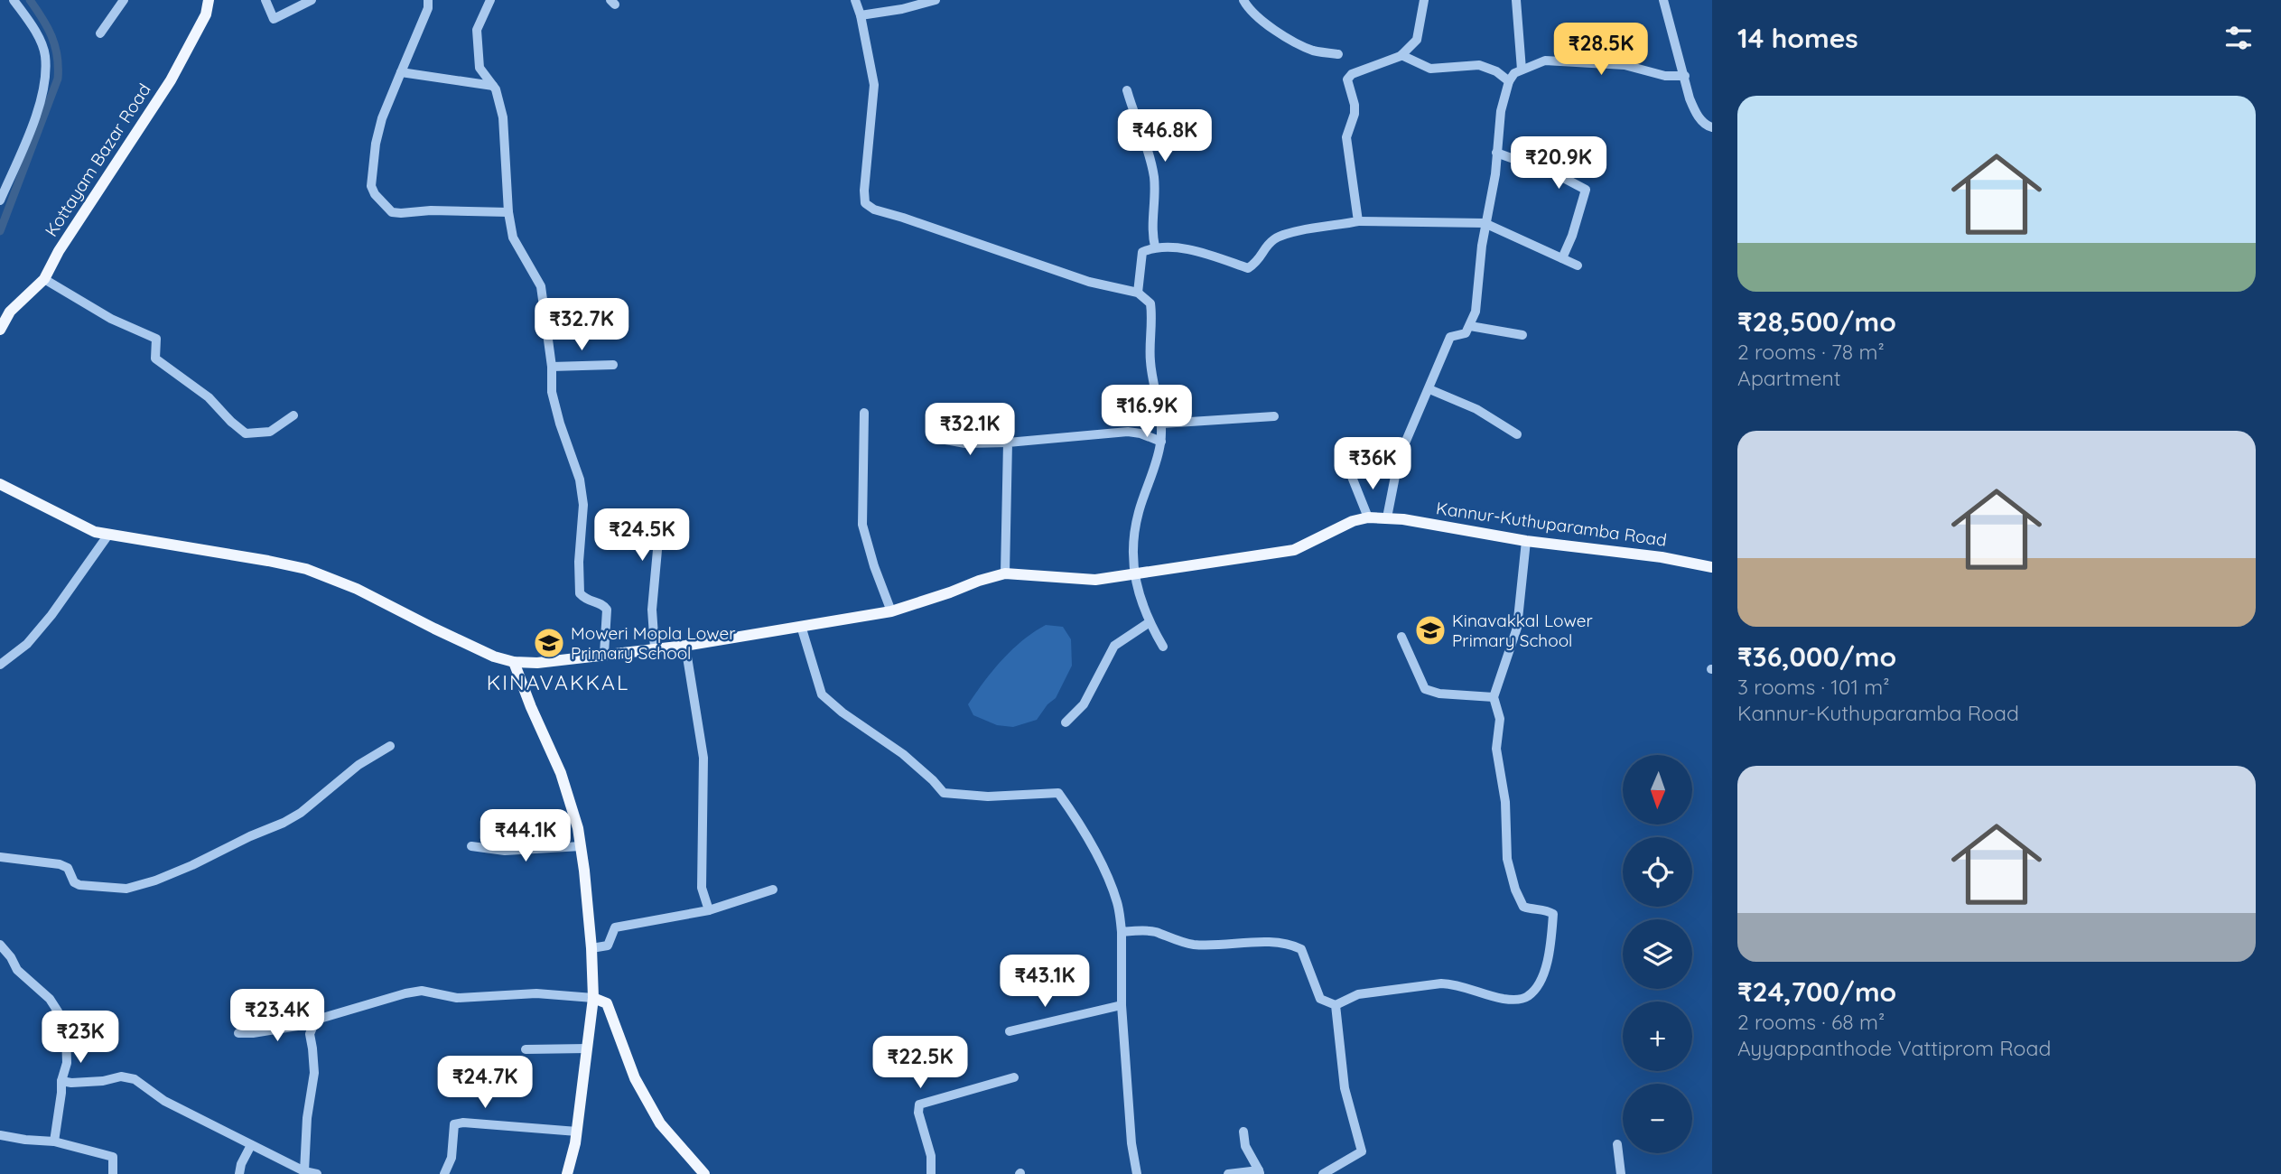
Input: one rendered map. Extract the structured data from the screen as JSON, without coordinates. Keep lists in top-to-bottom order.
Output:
{
  "streets": {
    "main road": ["Kottayam Bazar Road", "Kannur-Kuthuparamba Road"]
  },
  "districts": ["KINAVAKKAL"],
  "places": {
    "school or university": ["Kinavakkal Lower Primary School", "Moweri Mopla Lower Primary School"]
  },
  "north": "bottom",
  "page": {
    "heading": "14 homes",
    "price": [
      "₹28.5K",
      "₹46.8K",
      "₹20.9K",
      "₹32.7K",
      "₹16.9K",
      "₹32.1K",
      "₹36K",
      "₹24.5K",
      "₹44.1K",
      "₹43.1K",
      "₹23.4K",
      "₹23K",
      "₹22.5K",
      "₹24.7K"
    ],
    "list": [
      {
        "name": "₹28,500/mo",
        "note": "2 rooms · 78 m² · Apartment"
      },
      {
        "name": "₹36,000/mo",
        "note": "3 rooms · 101 m² · Kannur-Kuthuparamba Road"
      },
      {
        "name": "₹24,700/mo",
        "note": "2 rooms · 68 m² · Ayyappanthode Vattiprom Road"
      }
    ],
    "map_buttons": ["+", "−"]
  }
}
